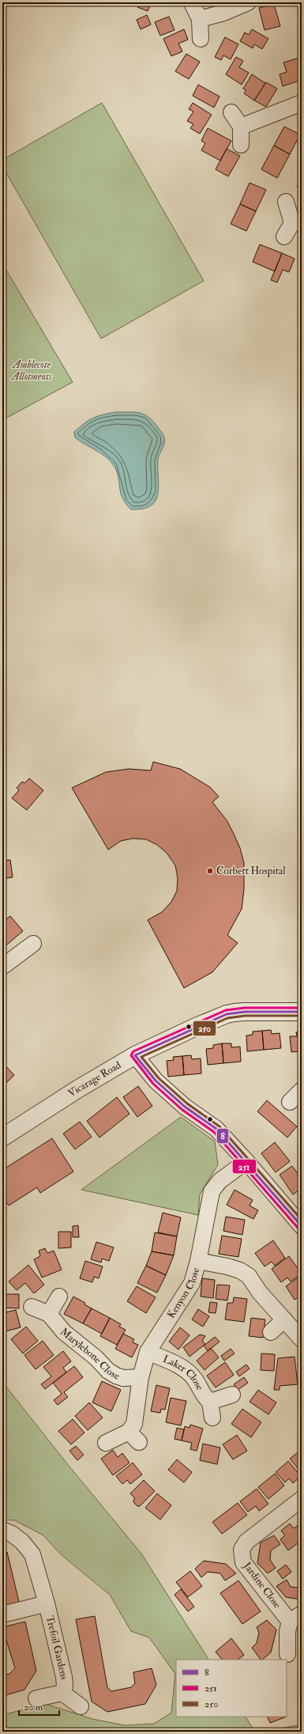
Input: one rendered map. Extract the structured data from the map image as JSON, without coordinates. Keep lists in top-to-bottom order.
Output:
{
  "streets": {
    "street": [
      "Vicarage Road",
      "Kenyon Close",
      "Marylebone Close",
      "Laker Close",
      "Jardine Close",
      "Trefoil Gardens"
    ]
  },
  "crossings": [
    ["Kenyon Close", "Marylebone Close"],
    ["Kenyon Close", "Laker Close"]
  ],
  "parks": ["Amblecote Allotments"],
  "places": ["Corbett Hospital"],
  "lines": ["transit line 251", "transit line 8", "transit line 250"],
  "legend": ["8", "251", "250"],
  "scale_bar": "20 m"
}
